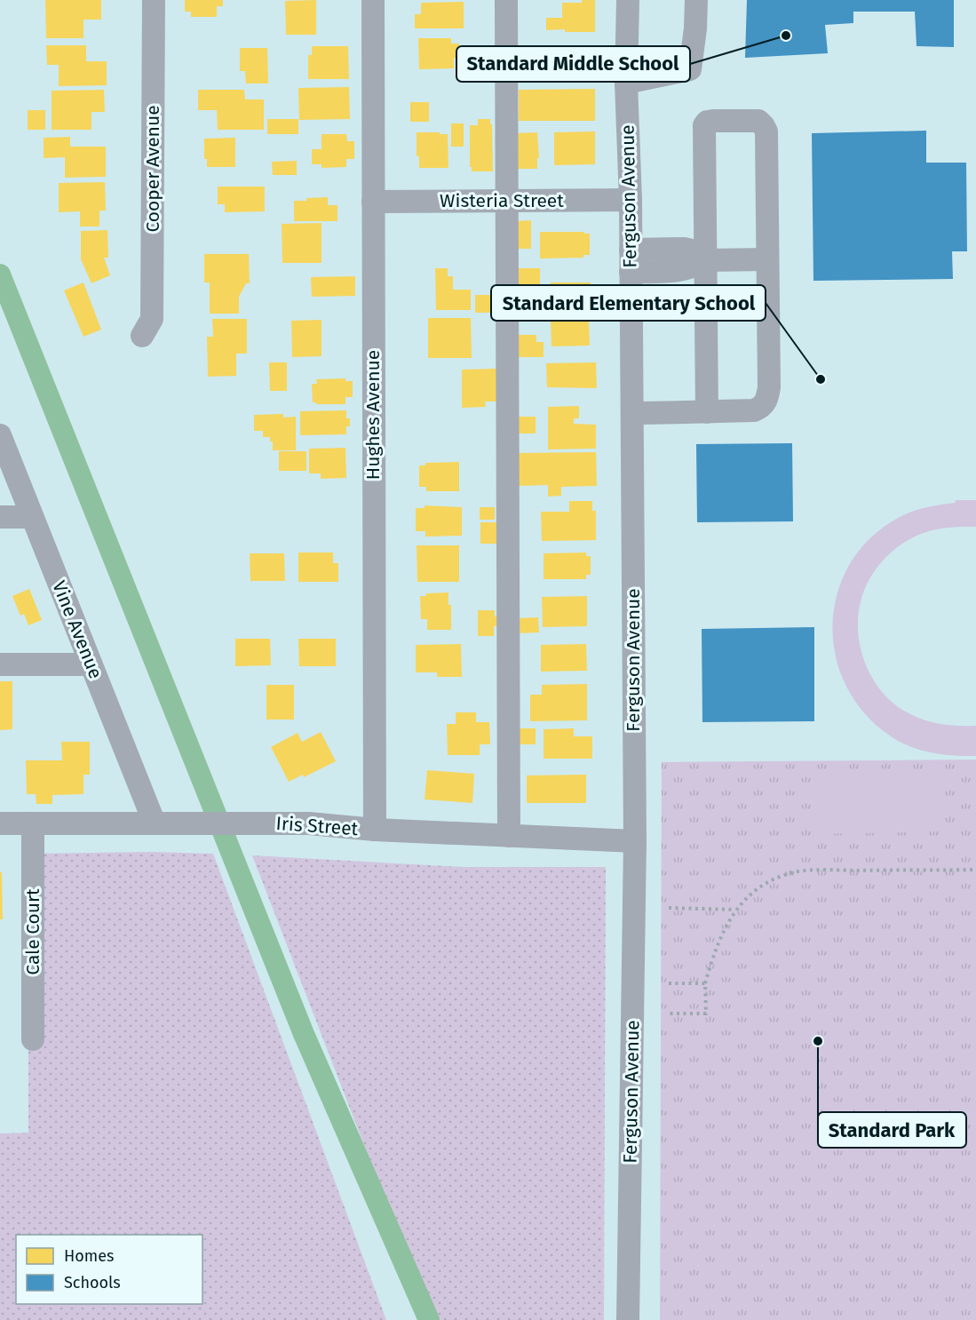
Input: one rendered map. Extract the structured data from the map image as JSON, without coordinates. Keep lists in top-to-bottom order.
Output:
{
  "streets": {
    "street": [
      "Cooper Avenue",
      "Ferguson Avenue",
      "Wisteria Street",
      "Hughes Avenue",
      "Vine Avenue",
      "Iris Street",
      "Cale Court"
    ]
  },
  "crossings": [
    ["Ferguson Avenue", "Wisteria Street"],
    ["Ferguson Avenue", "Iris Street"],
    ["Wisteria Street", "Hughes Avenue"],
    ["Hughes Avenue", "Iris Street"],
    ["Vine Avenue", "Iris Street"],
    ["Iris Street", "Cale Court"]
  ],
  "places": ["Standard Middle School", "Standard Elementary School", "Standard Park"],
  "legend": ["Homes", "Schools"]
}
